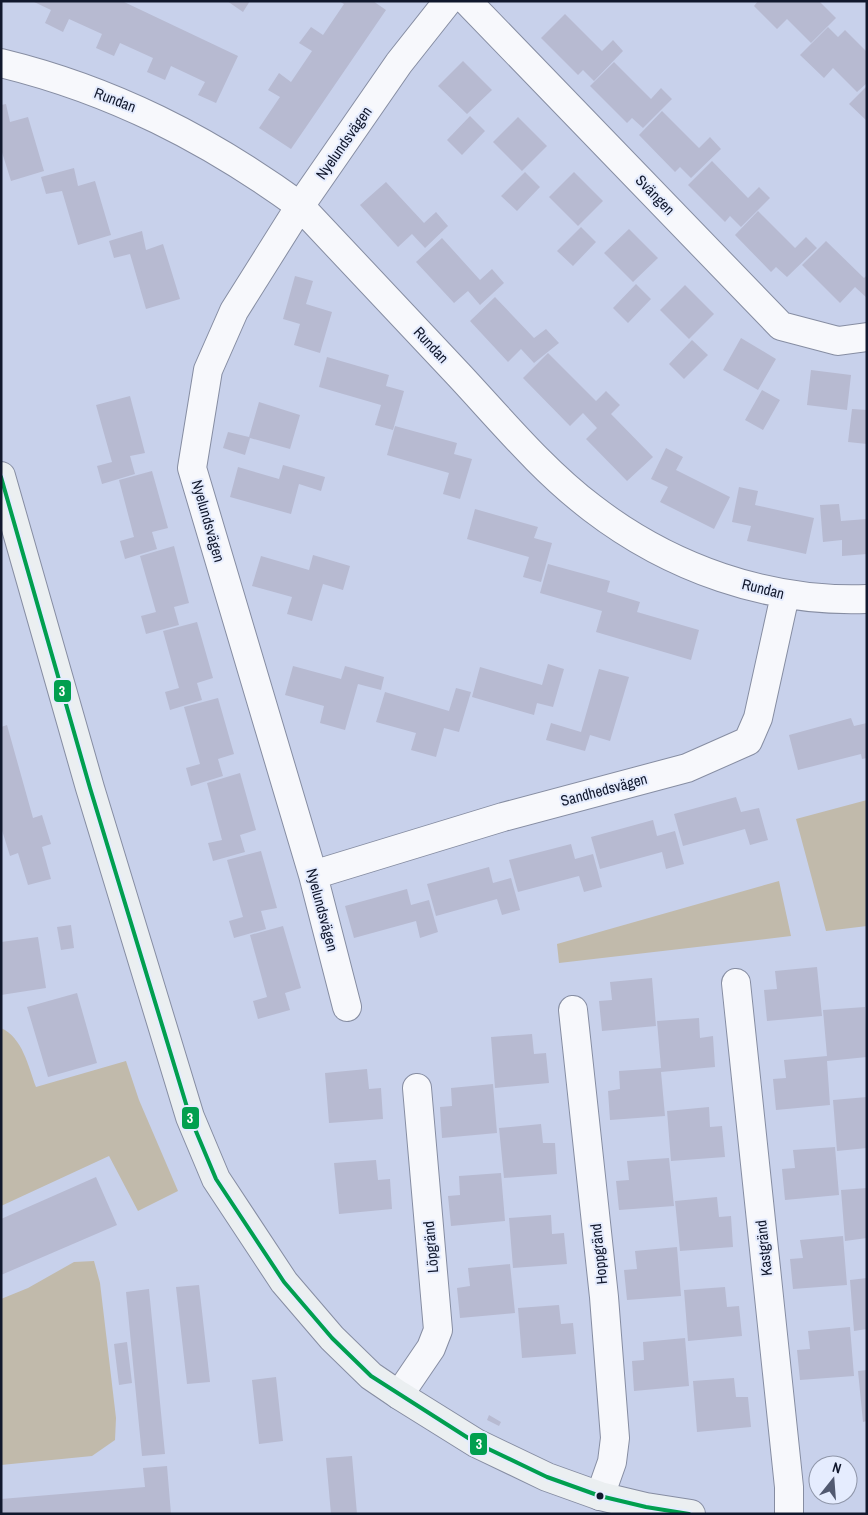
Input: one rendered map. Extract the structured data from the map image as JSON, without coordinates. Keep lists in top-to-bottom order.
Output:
{
  "streets": {
    "street": [
      "Rundan",
      "Nyelundsvägen",
      "Svängen",
      "Sandhedsvägen",
      "Löpgränd",
      "Kastgränd",
      "Hoppgränd"
    ]
  },
  "crossings": [
    ["Rundan", "Nyelundsvägen"],
    ["Rundan", "Sandhedsvägen"],
    ["Nyelundsvägen", "Sandhedsvägen"]
  ],
  "lines": ["transit line 3"],
  "north": "top"
}
